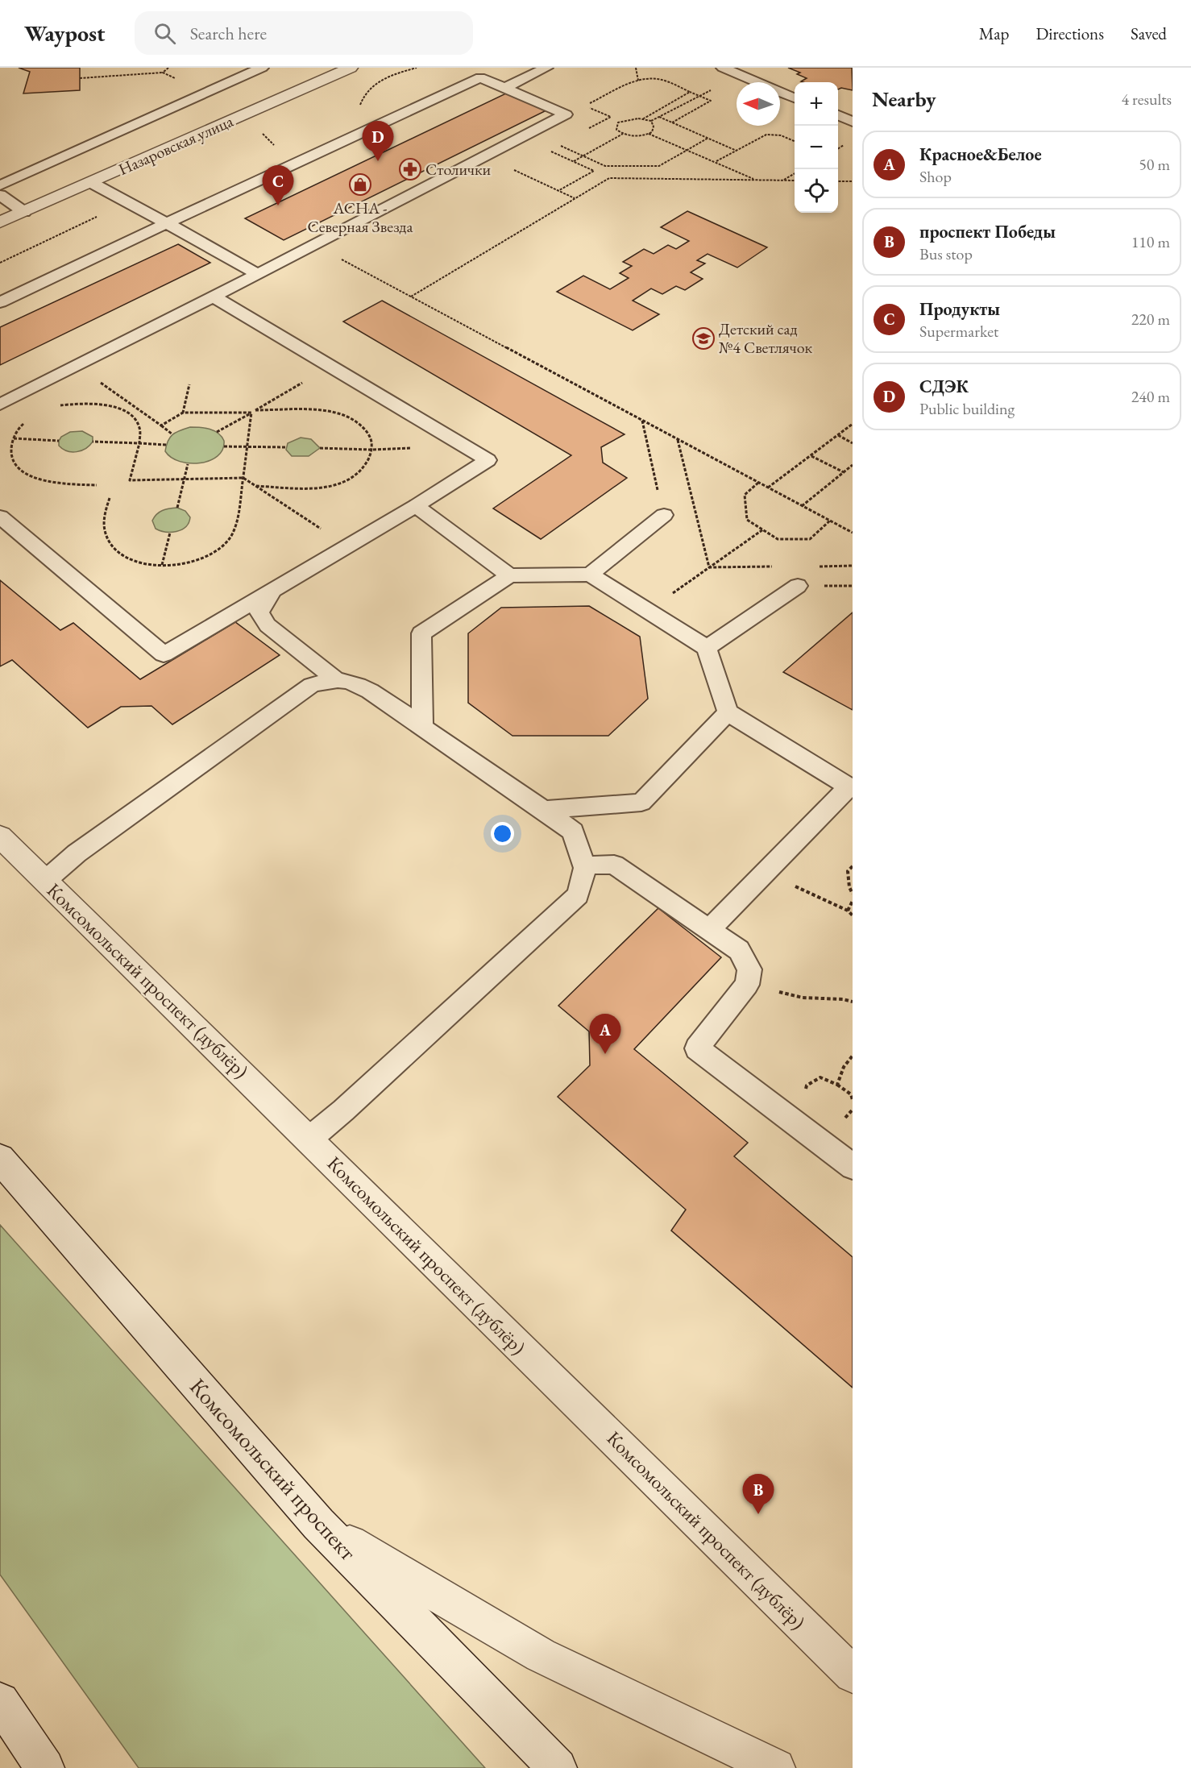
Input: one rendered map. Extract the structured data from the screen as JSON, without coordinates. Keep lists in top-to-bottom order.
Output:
{
  "streets": {
    "street": ["Назаровская улица", "Комсомольский проспект (дублёр)", "Комсомольский проспект"]
  },
  "places": {
    "pharmacy": ["Столички"],
    "shop": ["АСНА - Северная Звезда"],
    "school or university": ["Детский сад №4 Светлячок"]
  },
  "north": "left",
  "page": {
    "header": "Waypost",
    "search": "Search here",
    "nav": ["Map", "Directions", "Saved"],
    "heading": ["Nearby", "4 results"],
    "map_buttons": ["+", "−"],
    "pins": [
      "D",
      "C",
      "A",
      "B"
    ],
    "list": [
      {
        "mark": "A",
        "name": "Красное&Белое",
        "note": "Shop",
        "value": "50 m"
      },
      {
        "mark": "B",
        "name": "проспект Победы",
        "note": "Bus stop",
        "value": "110 m"
      },
      {
        "mark": "C",
        "name": "Продукты",
        "note": "Supermarket",
        "value": "220 m"
      },
      {
        "mark": "D",
        "name": "СДЭК",
        "note": "Public building",
        "value": "240 m"
      }
    ]
  }
}
